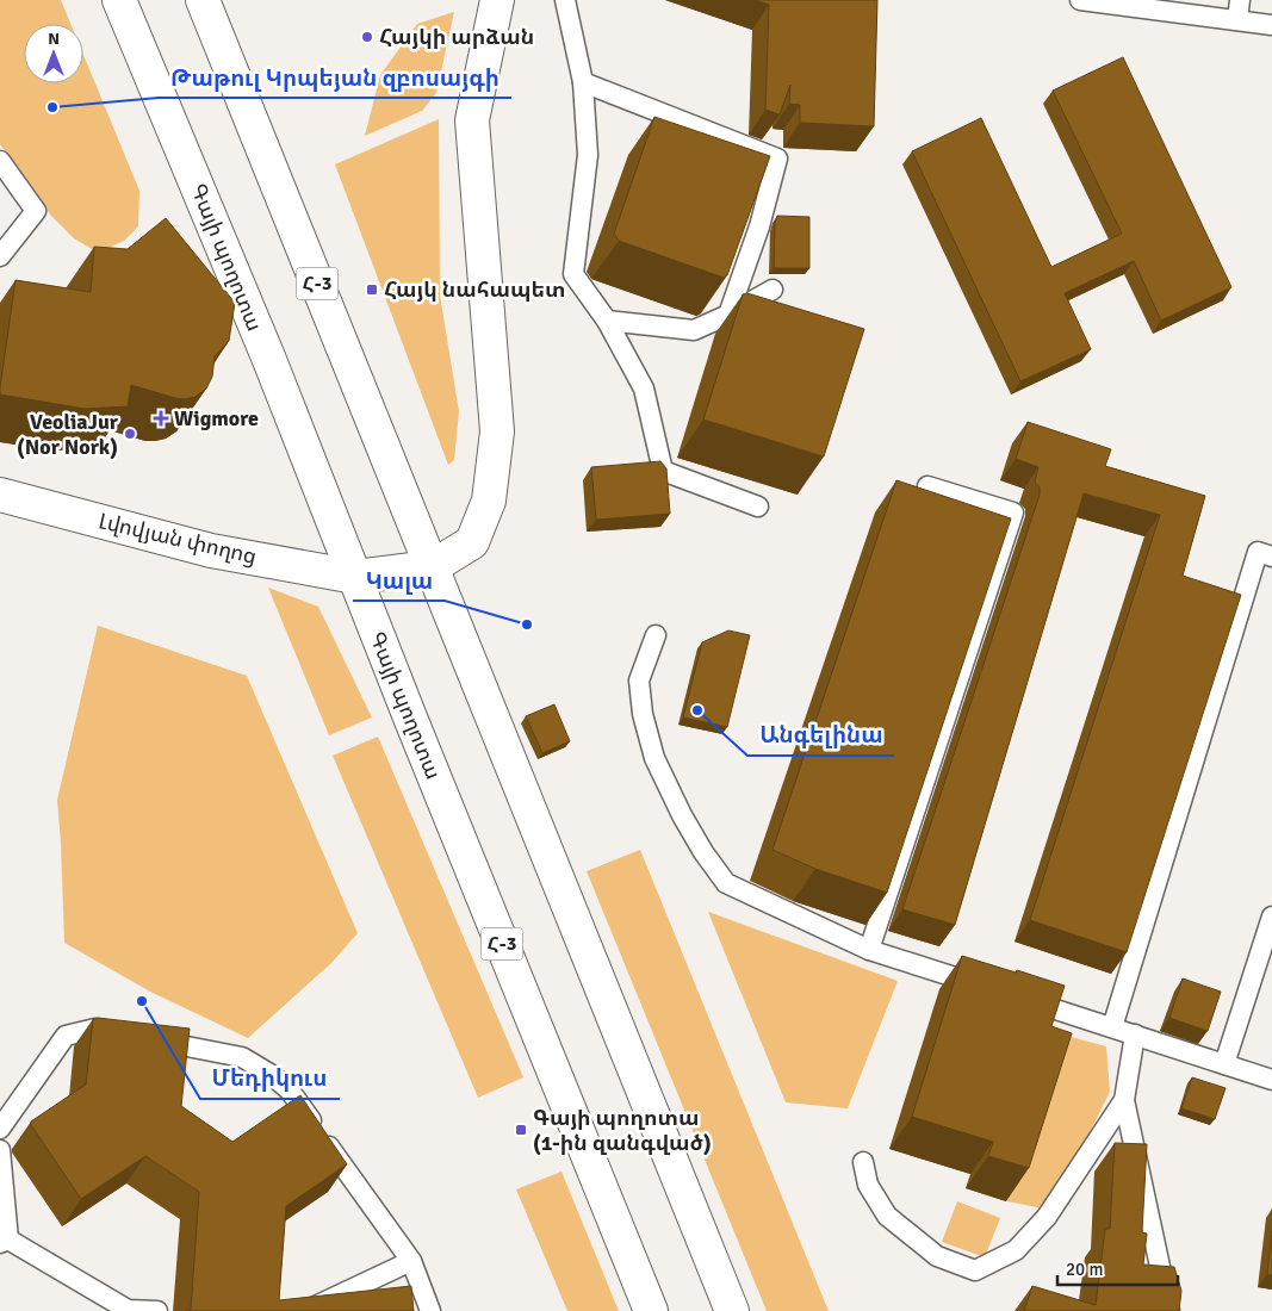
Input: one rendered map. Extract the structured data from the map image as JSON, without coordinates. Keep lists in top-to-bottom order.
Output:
{
  "streets": {
    "main road": ["Գայի պողոտա", "Հ-3", "Լվովյան փողոց"]
  },
  "crossings": [
    ["Գայի պողոտա", "Լվովյան փողոց"],
    ["Հ-3", "Լվովյան փողոց"]
  ],
  "places": {
    "other": [
      "Հայկի արձան",
      "Թաթուլ Կրպեյան զբոսայգի",
      "VeoliaJur (Nor Nork)",
      "Կալա",
      "Անգելինա",
      "Մեդիկուս"
    ],
    "transit": ["Հայկ նահապետ", "Գայի պողոտա (1-ին զանգված)"],
    "health": ["Wigmore"]
  },
  "scale_bar": "20 m",
  "north": "top"
}
